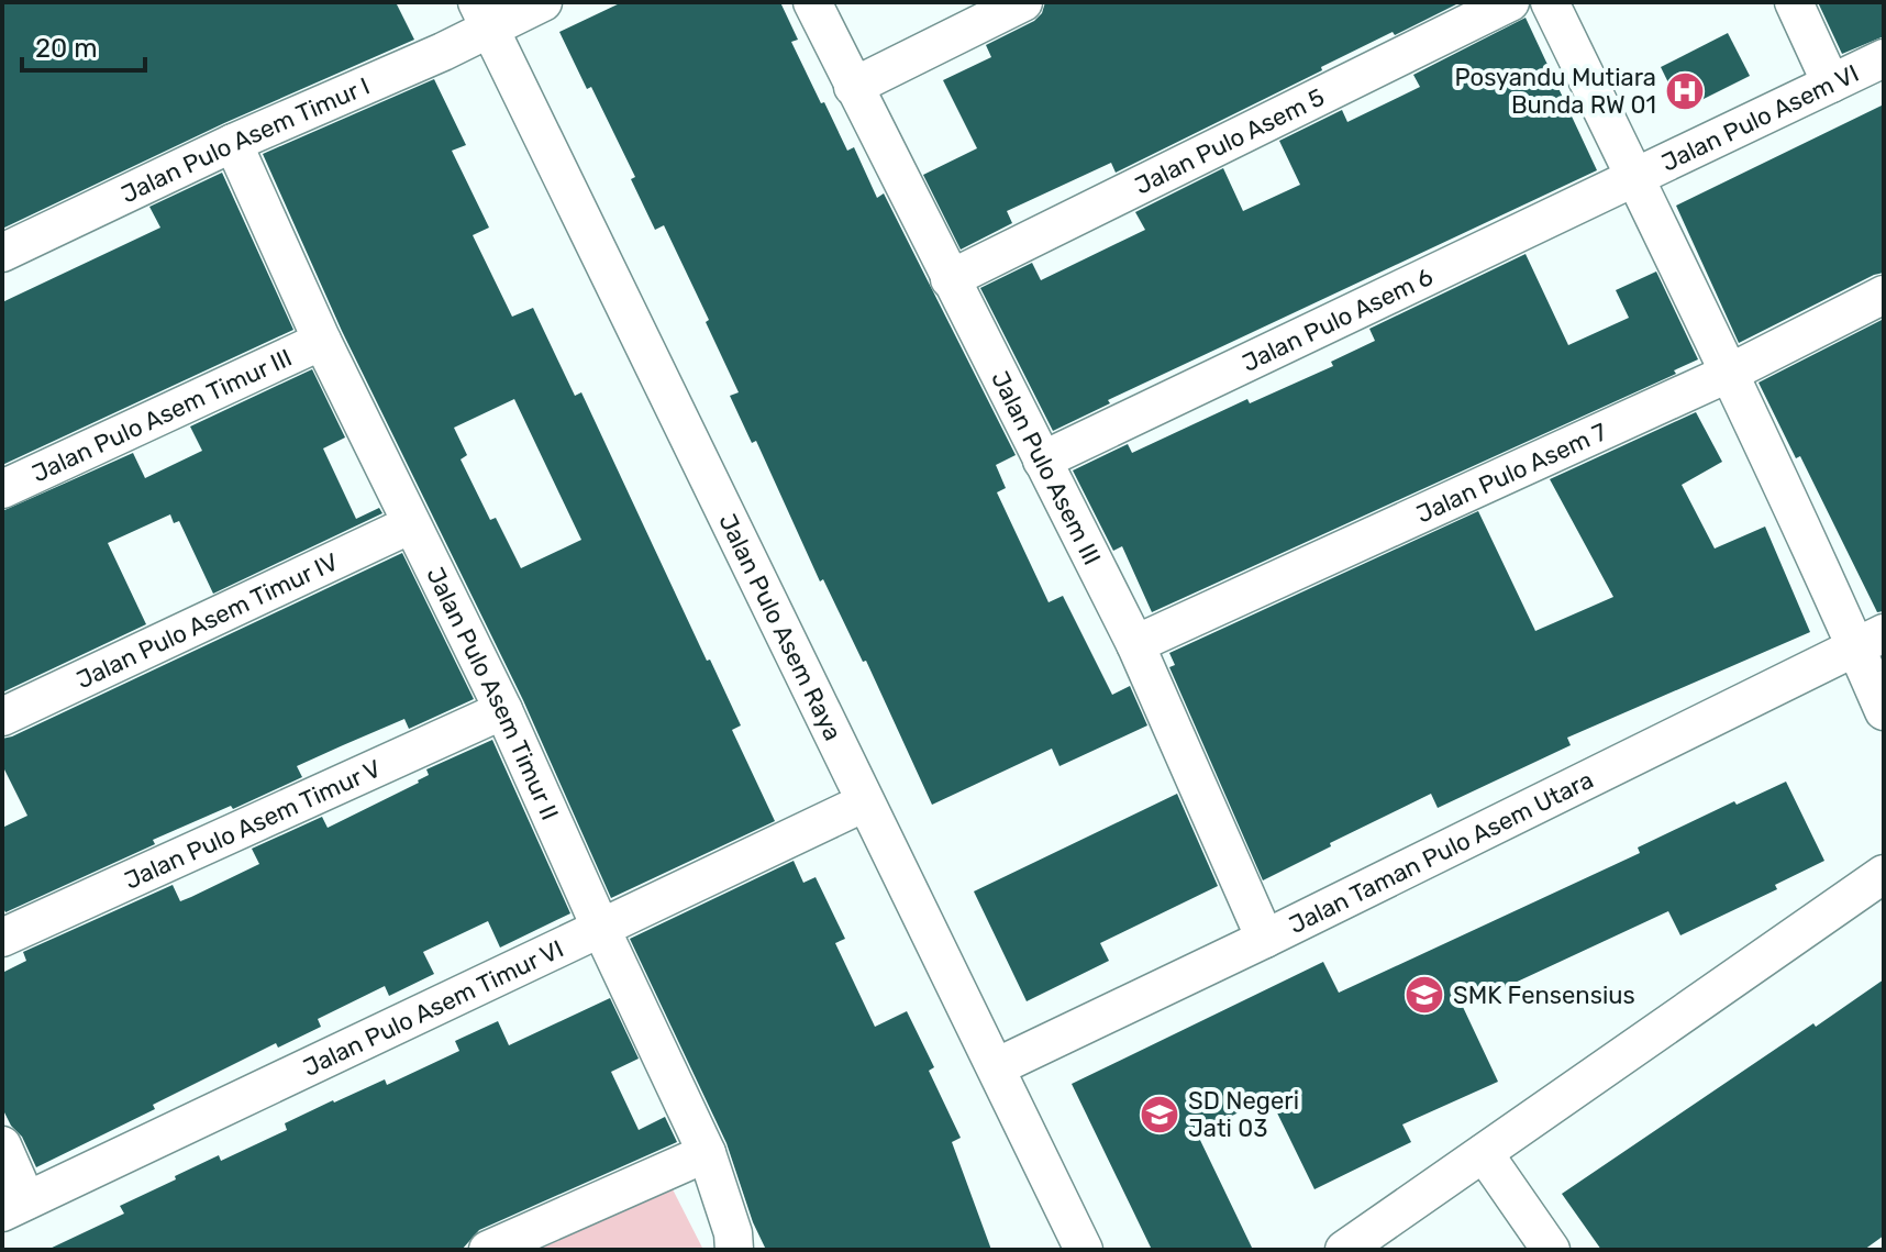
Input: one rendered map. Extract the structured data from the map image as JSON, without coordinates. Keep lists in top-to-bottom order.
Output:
{
  "streets": {
    "street": [
      "Jalan Pulo Asem VI",
      "Jalan Pulo Asem Timur I",
      "Jalan Pulo Asem 5",
      "Jalan Pulo Asem 6",
      "Jalan Pulo Asem Timur III",
      "Jalan Pulo Asem III",
      "Jalan Pulo Asem 7",
      "Jalan Pulo Asem Timur IV",
      "Jalan Pulo Asem Raya",
      "Jalan Pulo Asem Timur II",
      "Jalan Pulo Asem Timur V",
      "Jalan Taman Pulo Asem Utara",
      "Jalan Pulo Asem Timur VI"
    ]
  },
  "crossings": [
    ["Jalan Pulo Asem VI", "Jalan Pulo Asem 6"],
    ["Jalan Pulo Asem Timur I", "Jalan Pulo Asem Raya"],
    ["Jalan Pulo Asem Timur I", "Jalan Pulo Asem Timur II"],
    ["Jalan Pulo Asem 5", "Jalan Pulo Asem III"],
    ["Jalan Pulo Asem 6", "Jalan Pulo Asem III"],
    ["Jalan Pulo Asem Timur III", "Jalan Pulo Asem Timur II"],
    ["Jalan Pulo Asem III", "Jalan Pulo Asem 7"],
    ["Jalan Pulo Asem III", "Jalan Taman Pulo Asem Utara"],
    ["Jalan Pulo Asem Timur IV", "Jalan Pulo Asem Timur II"],
    ["Jalan Pulo Asem Raya", "Jalan Taman Pulo Asem Utara"],
    ["Jalan Pulo Asem Raya", "Jalan Pulo Asem Timur VI"],
    ["Jalan Pulo Asem Timur II", "Jalan Pulo Asem Timur V"],
    ["Jalan Pulo Asem Timur II", "Jalan Pulo Asem Timur VI"]
  ],
  "places": {
    "hospital": ["Posyandu Mutiara Bunda RW 01"],
    "school or university": ["SMK Fensensius", "SD Negeri Jati 03"]
  },
  "scale_bar": "20 m"
}
